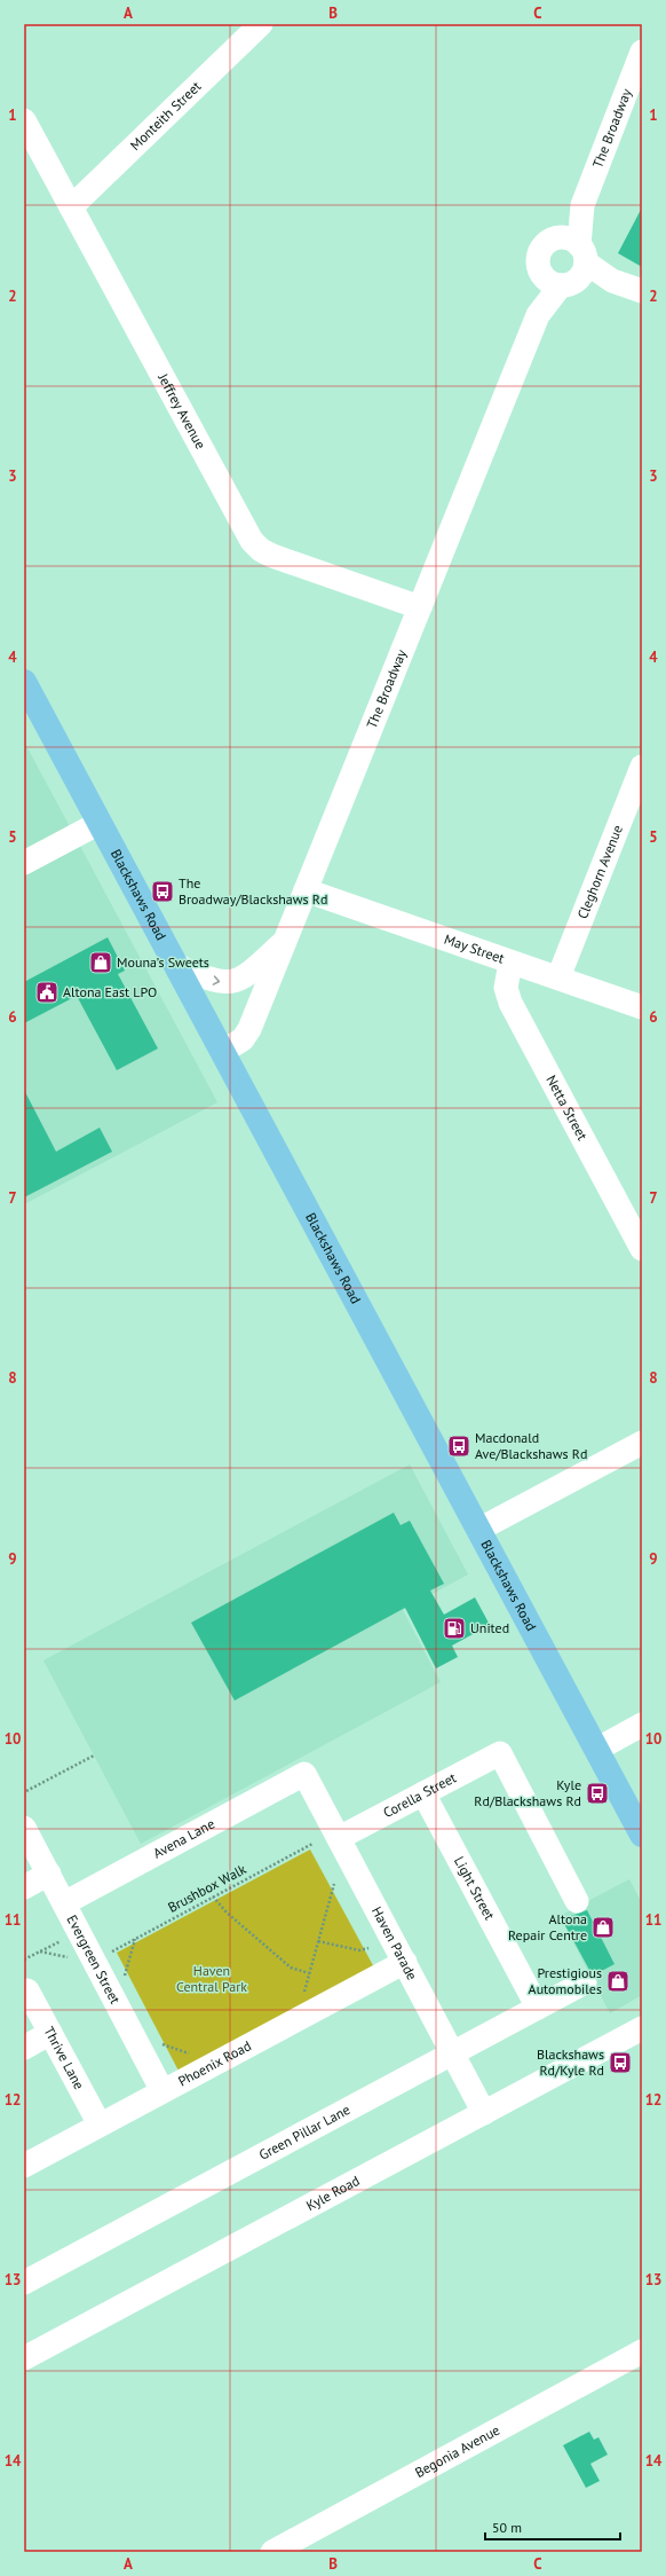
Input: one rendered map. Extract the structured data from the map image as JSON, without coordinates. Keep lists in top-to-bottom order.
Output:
{
  "streets": {
    "main road": ["Blackshaws Road"],
    "street": [
      "Monteith Street",
      "The Broadway",
      "Jeffrey Avenue",
      "Cleghorn Avenue",
      "May Street",
      "Netta Street",
      "Corella Street",
      "Avena Lane",
      "Light Street",
      "Haven Parade",
      "Evergreen Street",
      "Thrive Lane",
      "Phoenix Road",
      "Green Pillar Lane",
      "Kyle Road",
      "Begonia Avenue"
    ],
    "path": ["Brushbox Walk"]
  },
  "crossings": [
    ["Monteith Street", "Jeffrey Avenue"],
    ["The Broadway", "Jeffrey Avenue"],
    ["The Broadway", "Blackshaws Road"],
    ["The Broadway", "May Street"],
    ["Cleghorn Avenue", "May Street"],
    ["May Street", "Netta Street"],
    ["Corella Street", "Light Street"],
    ["Corella Street", "Haven Parade"],
    ["Avena Lane", "Haven Parade"],
    ["Avena Lane", "Evergreen Street"],
    ["Light Street", "Green Pillar Lane"],
    ["Haven Parade", "Phoenix Road"],
    ["Haven Parade", "Green Pillar Lane"],
    ["Haven Parade", "Kyle Road"],
    ["Evergreen Street", "Phoenix Road"],
    ["Thrive Lane", "Phoenix Road"]
  ],
  "parks": ["Haven Central Park"],
  "places": {
    "bus stop": [
      "The Broadway/Blackshaws Rd",
      "Macdonald Ave/Blackshaws Rd",
      "Kyle Rd/Blackshaws Rd",
      "Blackshaws Rd/Kyle Rd"
    ],
    "shop": ["Mouna’s Sweets", "Altona Repair Centre", "Prestigious Automobiles"],
    "public building": ["Altona East LPO"],
    "fuel station": ["United"]
  },
  "scale_bar": "50 m",
  "grid": {
    "columns": ["A", "B", "C"],
    "rows": [
      "1",
      "2",
      "3",
      "4",
      "5",
      "6",
      "7",
      "8",
      "9",
      "10",
      "11",
      "12",
      "13",
      "14"
    ]
  }
}
